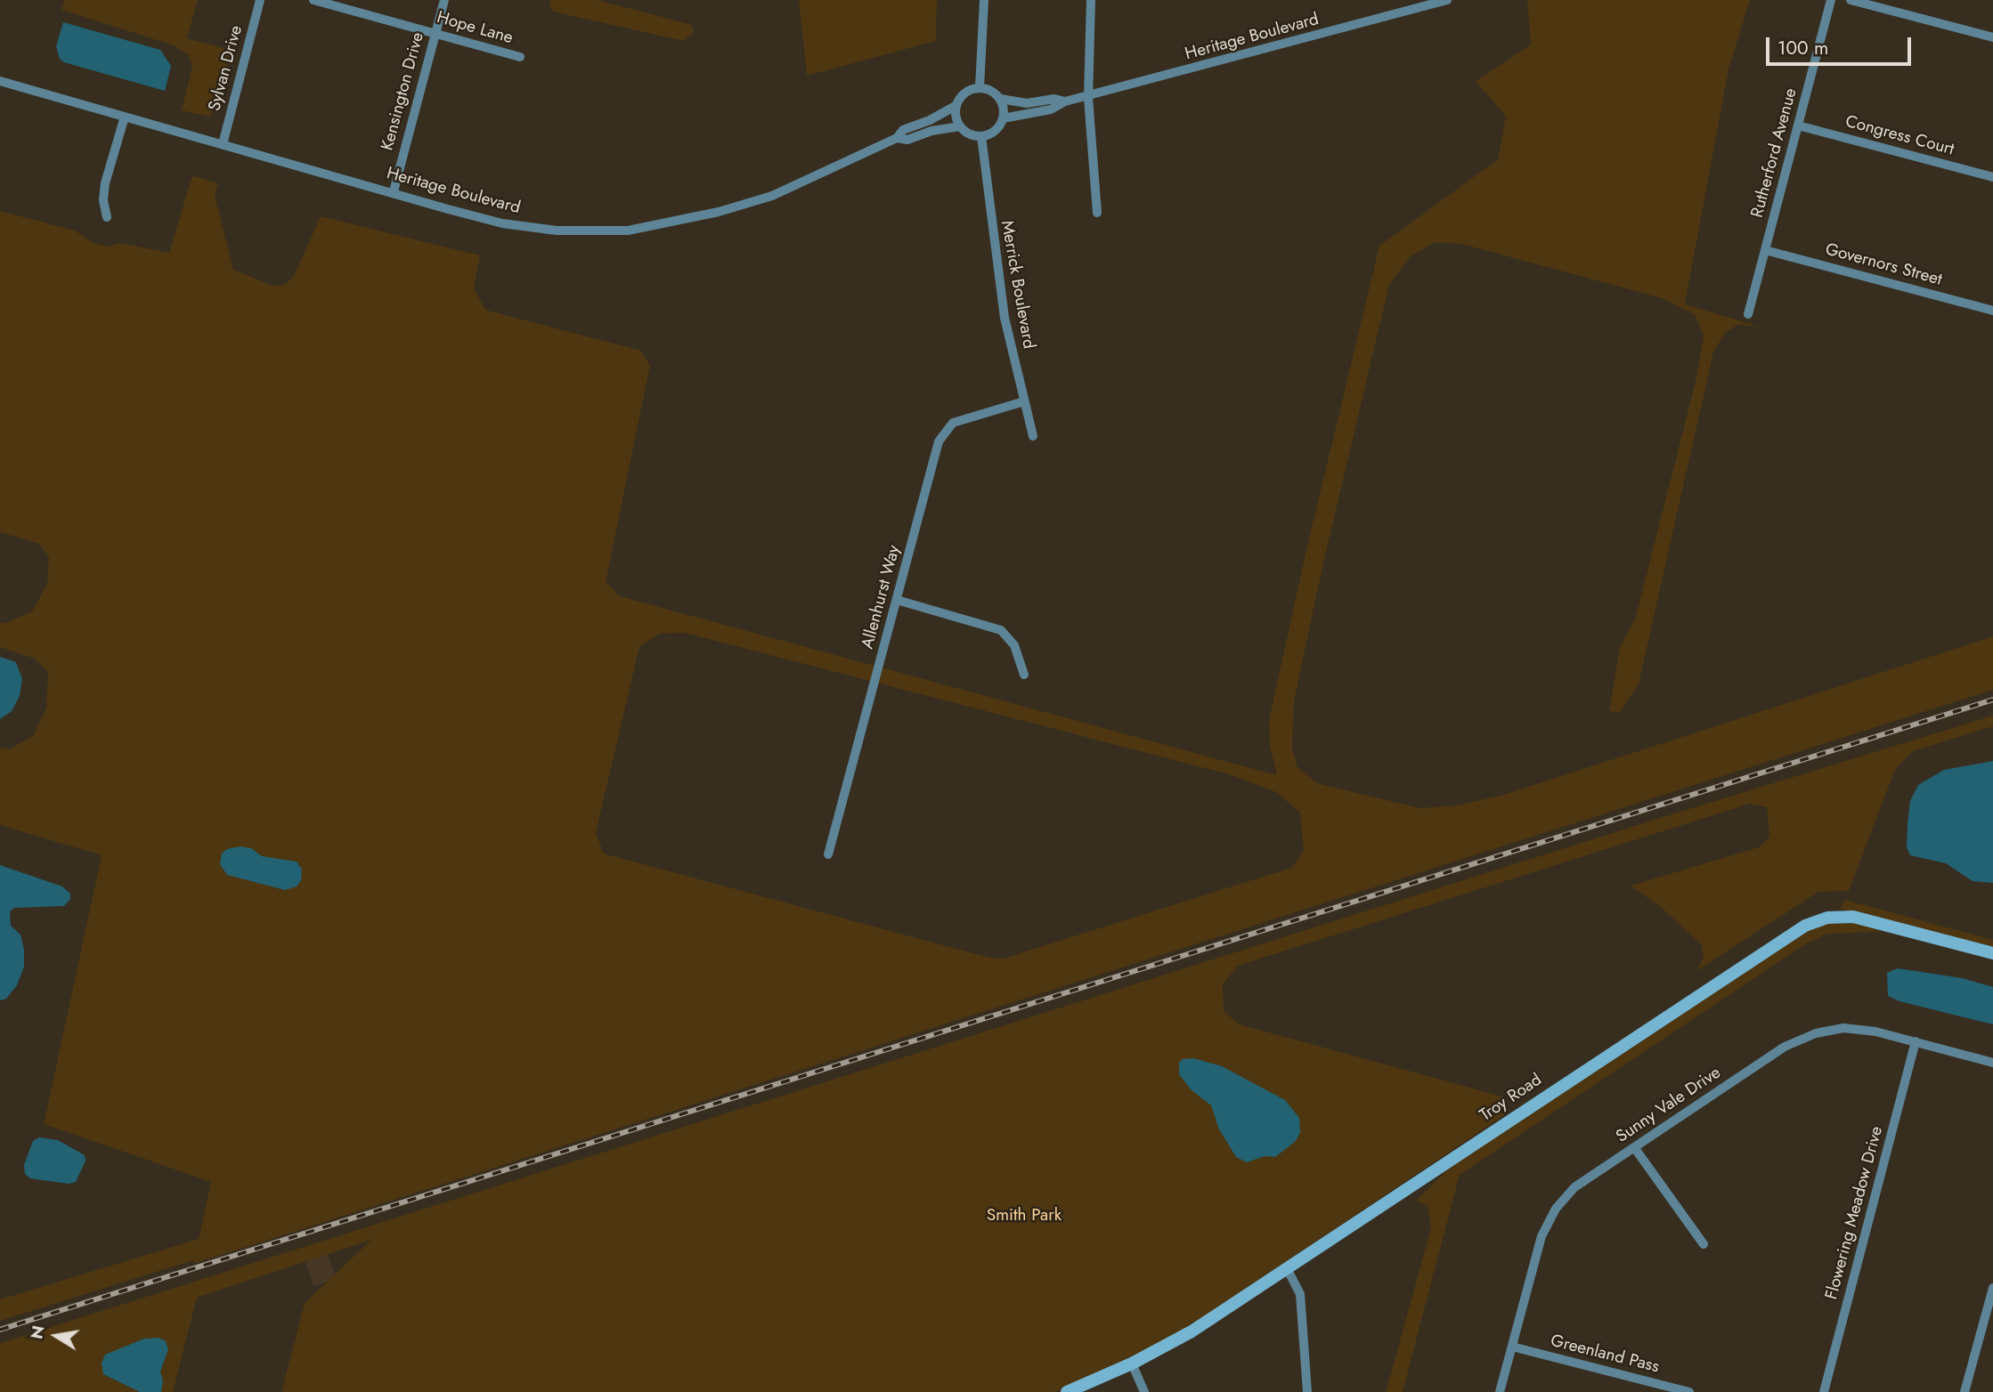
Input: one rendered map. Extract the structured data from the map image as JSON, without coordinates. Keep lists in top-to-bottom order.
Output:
{
  "streets": {
    "street": [
      "Hope Lane",
      "Heritage Boulevard",
      "Sylvan Drive",
      "Kensington Drive",
      "Congress Court",
      "Rutherford Avenue",
      "Governors Street",
      "Merrick Boulevard",
      "Allenhurst Way",
      "Troy Road",
      "Sunny Vale Drive",
      "Flowering Meadow Drive",
      "Greenland Pass"
    ]
  },
  "crossings": [
    ["Hope Lane", "Kensington Drive"],
    ["Heritage Boulevard", "Sylvan Drive"],
    ["Heritage Boulevard", "Kensington Drive"],
    ["Heritage Boulevard", "Merrick Boulevard"],
    ["Congress Court", "Rutherford Avenue"],
    ["Rutherford Avenue", "Governors Street"],
    ["Merrick Boulevard", "Allenhurst Way"],
    ["Sunny Vale Drive", "Flowering Meadow Drive"],
    ["Sunny Vale Drive", "Greenland Pass"]
  ],
  "parks": ["Smith Park"],
  "scale_bar": "100 m",
  "north": "left"
}
